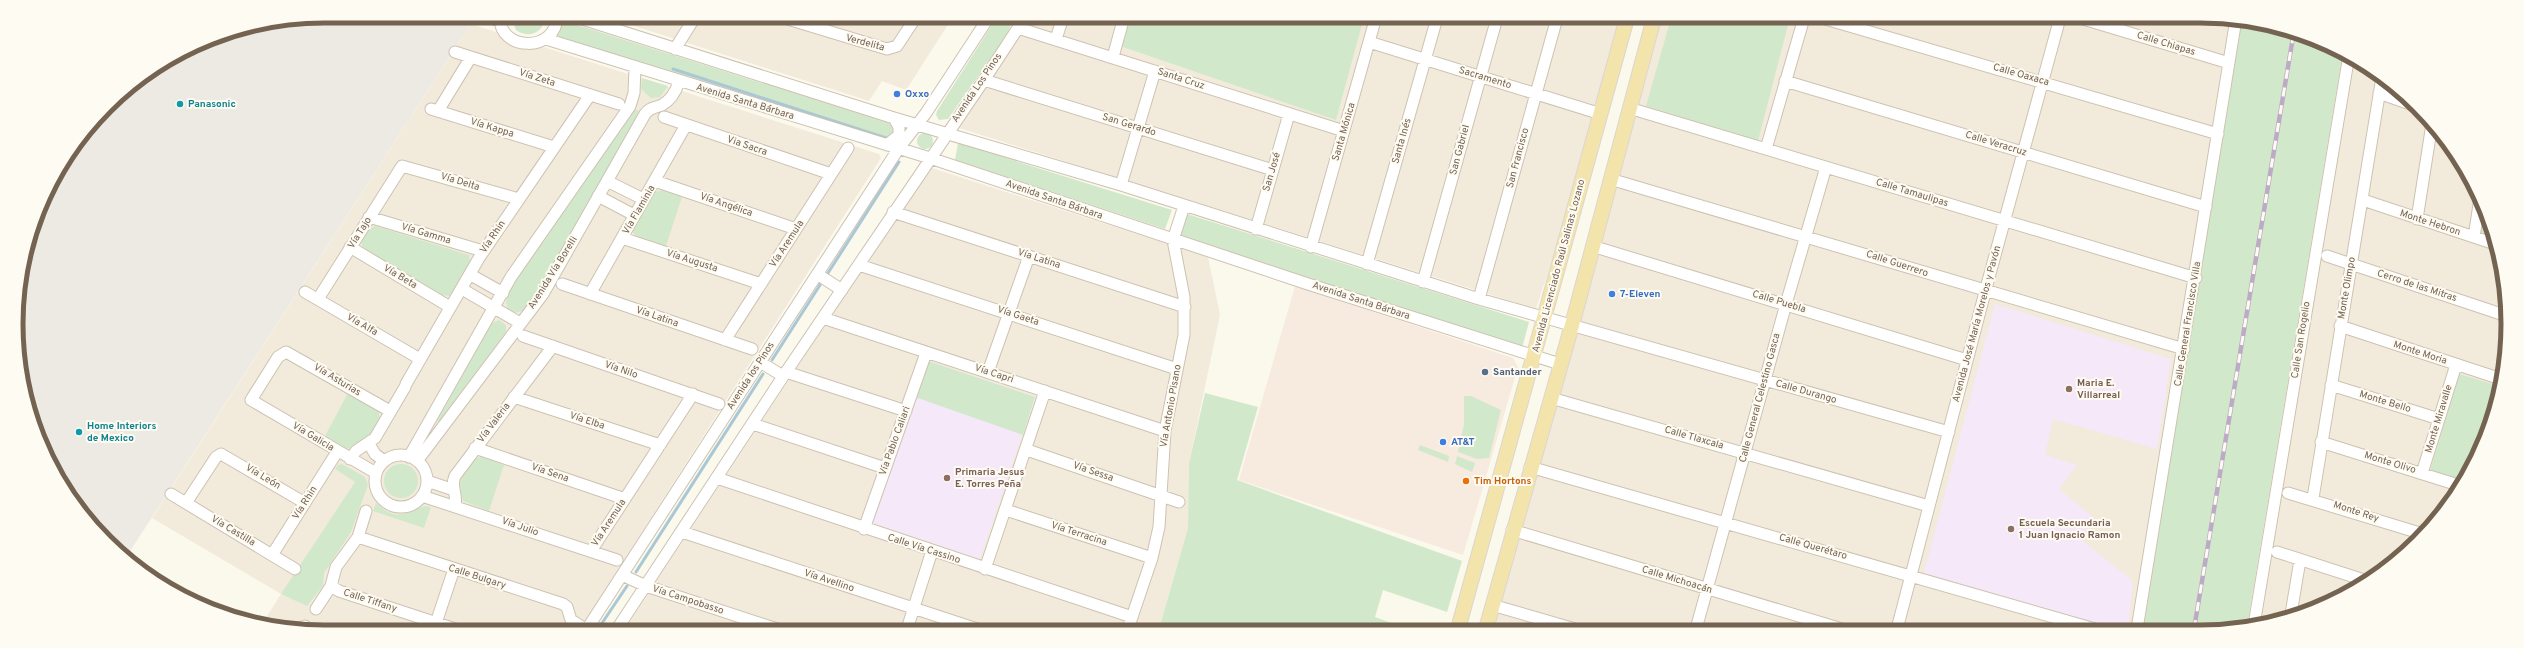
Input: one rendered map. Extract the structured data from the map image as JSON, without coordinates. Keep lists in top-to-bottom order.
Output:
{
  "streets": {
    "main road": ["Avenida Licenciado Raúl Salinas Lozano"],
    "street": [
      "Verdelita",
      "Calle Chiapas",
      "Calle Oaxaca",
      "Vía Zeta",
      "Sacramento",
      "Santa Cruz",
      "Avenida Los Pinos",
      "Avenida Santa Bárbara",
      "San Gerardo",
      "Vía Kappa",
      "Santa Mónica",
      "Santa Inés",
      "Calle Veracruz",
      "Via Sacra",
      "San Gabriel",
      "San Francisco",
      "San José",
      "Vía Delta",
      "Calle Tamaulipas",
      "Vía Angélica",
      "Vía Flaminia",
      "Monte Hebron",
      "Vía Tajo",
      "Vía Gamma",
      "Vía Rhin",
      "Vía Aremula",
      "Vía Latina",
      "Vía Augusta",
      "Calle Guerrero",
      "Avenida Vía Borelli",
      "Vía Beta",
      "Cerro de las Mitras",
      "Monte Olimpo",
      "Calle Puebla",
      "Vía Gaeta",
      "Avenida José María Morelos y Pavón",
      "Calle General Francisco Villa",
      "Vía Alfa",
      "Calle San Rogelio",
      "Monte Moria",
      "Vía Nilo",
      "Vía Capri",
      "Avenida los Pinos",
      "Vía Asturias",
      "Calle Durango",
      "Calle General Celestino Gasca",
      "Monte Bello",
      "Vía Antonio Pisano",
      "Monte Miravalle",
      "Vía Elba",
      "Vía Valeria",
      "Vía Galicia",
      "Calle Tlaxcala",
      "Vía Pablo Caliari",
      "Monte Olivo",
      "Vía Sessa",
      "Vía Sena",
      "Vía León",
      "Monte Rey",
      "Vía Julio",
      "Vía Castilla",
      "Vía Terracina",
      "Calle Querétaro",
      "Calle Vía Cassino",
      "Calle Bulgary",
      "Calle Michoacán",
      "Vía Avellino",
      "Vía Campobasso",
      "Calle Tiffany"
    ]
  },
  "crossings": [
    ["Calle Chiapas", "Calle General Francisco Villa"],
    ["Calle Oaxaca", "Avenida José María Morelos y Pavón"],
    ["Calle Oaxaca", "Calle General Francisco Villa"],
    ["Vía Zeta", "Vía Kappa"],
    ["Vía Zeta", "Vía Rhin"],
    ["Sacramento", "Santa Mónica"],
    ["Sacramento", "Santa Inés"],
    ["Sacramento", "San Gabriel"],
    ["Sacramento", "San Francisco"],
    ["Sacramento", "Avenida Licenciado Raúl Salinas Lozano"],
    ["Santa Cruz", "Avenida Los Pinos"],
    ["Santa Cruz", "Santa Mónica"],
    ["Santa Cruz", "San José"],
    ["Avenida Los Pinos", "Avenida Santa Bárbara"],
    ["Avenida Los Pinos", "San Gerardo"],
    ["Avenida Santa Bárbara", "Avenida Licenciado Raúl Salinas Lozano"],
    ["Avenida Santa Bárbara", "Avenida los Pinos"],
    ["Avenida Santa Bárbara", "Vía Antonio Pisano"],
    ["San Gerardo", "San José"],
    ["Vía Kappa", "Vía Rhin"],
    ["Calle Veracruz", "Avenida José María Morelos y Pavón"],
    ["Calle Veracruz", "Calle General Francisco Villa"],
    ["Via Sacra", "Vía Flaminia"],
    ["Via Sacra", "Vía Aremula"],
    ["Vía Delta", "Vía Tajo"],
    ["Vía Delta", "Vía Rhin"],
    ["Calle Tamaulipas", "Avenida José María Morelos y Pavón"],
    ["Calle Tamaulipas", "Calle General Francisco Villa"],
    ["Calle Tamaulipas", "Calle General Celestino Gasca"],
    ["Vía Angélica", "Vía Flaminia"],
    ["Vía Angélica", "Vía Aremula"],
    ["Vía Flaminia", "Vía Latina"],
    ["Vía Flaminia", "Vía Augusta"],
    ["Monte Hebron", "Monte Olimpo"],
    ["Vía Tajo", "Vía Gamma"],
    ["Vía Tajo", "Vía Beta"],
    ["Vía Tajo", "Vía Alfa"],
    ["Vía Gamma", "Vía Rhin"],
    ["Vía Rhin", "Vía Beta"],
    ["Vía Rhin", "Vía Alfa"],
    ["Vía Rhin", "Vía Asturias"],
    ["Vía Rhin", "Vía Galicia"],
    ["Vía Rhin", "Vía León"],
    ["Vía Rhin", "Vía Castilla"],
    ["Vía Aremula", "Vía Latina"],
    ["Vía Aremula", "Vía Augusta"],
    ["Vía Aremula", "Vía Nilo"],
    ["Vía Aremula", "Vía Elba"],
    ["Vía Aremula", "Vía Sena"],
    ["Vía Aremula", "Vía Julio"],
    ["Vía Latina", "Vía Antonio Pisano"],
    ["Calle Guerrero", "Avenida José María Morelos y Pavón"],
    ["Calle Guerrero", "Calle General Francisco Villa"],
    ["Calle Guerrero", "Calle General Celestino Gasca"],
    ["Avenida Licenciado Raúl Salinas Lozano", "Calle Durango"],
    ["Avenida Vía Borelli", "Vía Galicia"],
    ["Avenida Vía Borelli", "Vía Julio"],
    ["Cerro de las Mitras", "Monte Olimpo"],
    ["Monte Olimpo", "Monte Moria"],
    ["Monte Olimpo", "Monte Bello"],
    ["Monte Olimpo", "Monte Olivo"],
    ["Monte Olimpo", "Monte Rey"],
    ["Calle Puebla", "Avenida José María Morelos y Pavón"],
    ["Calle Puebla", "Calle General Celestino Gasca"],
    ["Vía Gaeta", "Vía Antonio Pisano"],
    ["Avenida José María Morelos y Pavón", "Calle Durango"],
    ["Avenida José María Morelos y Pavón", "Calle Tlaxcala"],
    ["Avenida José María Morelos y Pavón", "Calle Querétaro"],
    ["Monte Moria", "Monte Miravalle"],
    ["Vía Nilo", "Vía Valeria"],
    ["Vía Capri", "Vía Antonio Pisano"],
    ["Vía Capri", "Vía Pablo Caliari"],
    ["Avenida los Pinos", "Vía Campobasso"],
    ["Vía Asturias", "Vía Galicia"],
    ["Calle Durango", "Calle General Celestino Gasca"],
    ["Calle General Celestino Gasca", "Calle Tlaxcala"],
    ["Calle General Celestino Gasca", "Calle Querétaro"],
    ["Calle General Celestino Gasca", "Calle Michoacán"],
    ["Monte Bello", "Monte Miravalle"],
    ["Vía Antonio Pisano", "Vía Sessa"],
    ["Vía Antonio Pisano", "Vía Terracina"],
    ["Vía Antonio Pisano", "Calle Vía Cassino"],
    ["Monte Miravalle", "Monte Olivo"],
    ["Vía Elba", "Vía Valeria"],
    ["Vía Valeria", "Vía Sena"],
    ["Vía Valeria", "Vía Julio"],
    ["Vía Galicia", "Vía Julio"],
    ["Vía Pablo Caliari", "Calle Vía Cassino"],
    ["Vía León", "Vía Castilla"]
  ],
  "places": [
    "Oxxo",
    "Panasonic",
    "7-Eleven",
    "Santander",
    "Maria E. Villarreal",
    "Home Interiors de Mexico",
    "AT&T",
    "Primaria Jesus E. Torres Peña",
    "Tim Hortons",
    "Escuela Secundaria 1 Juan Ignacio Ramon"
  ]
}
